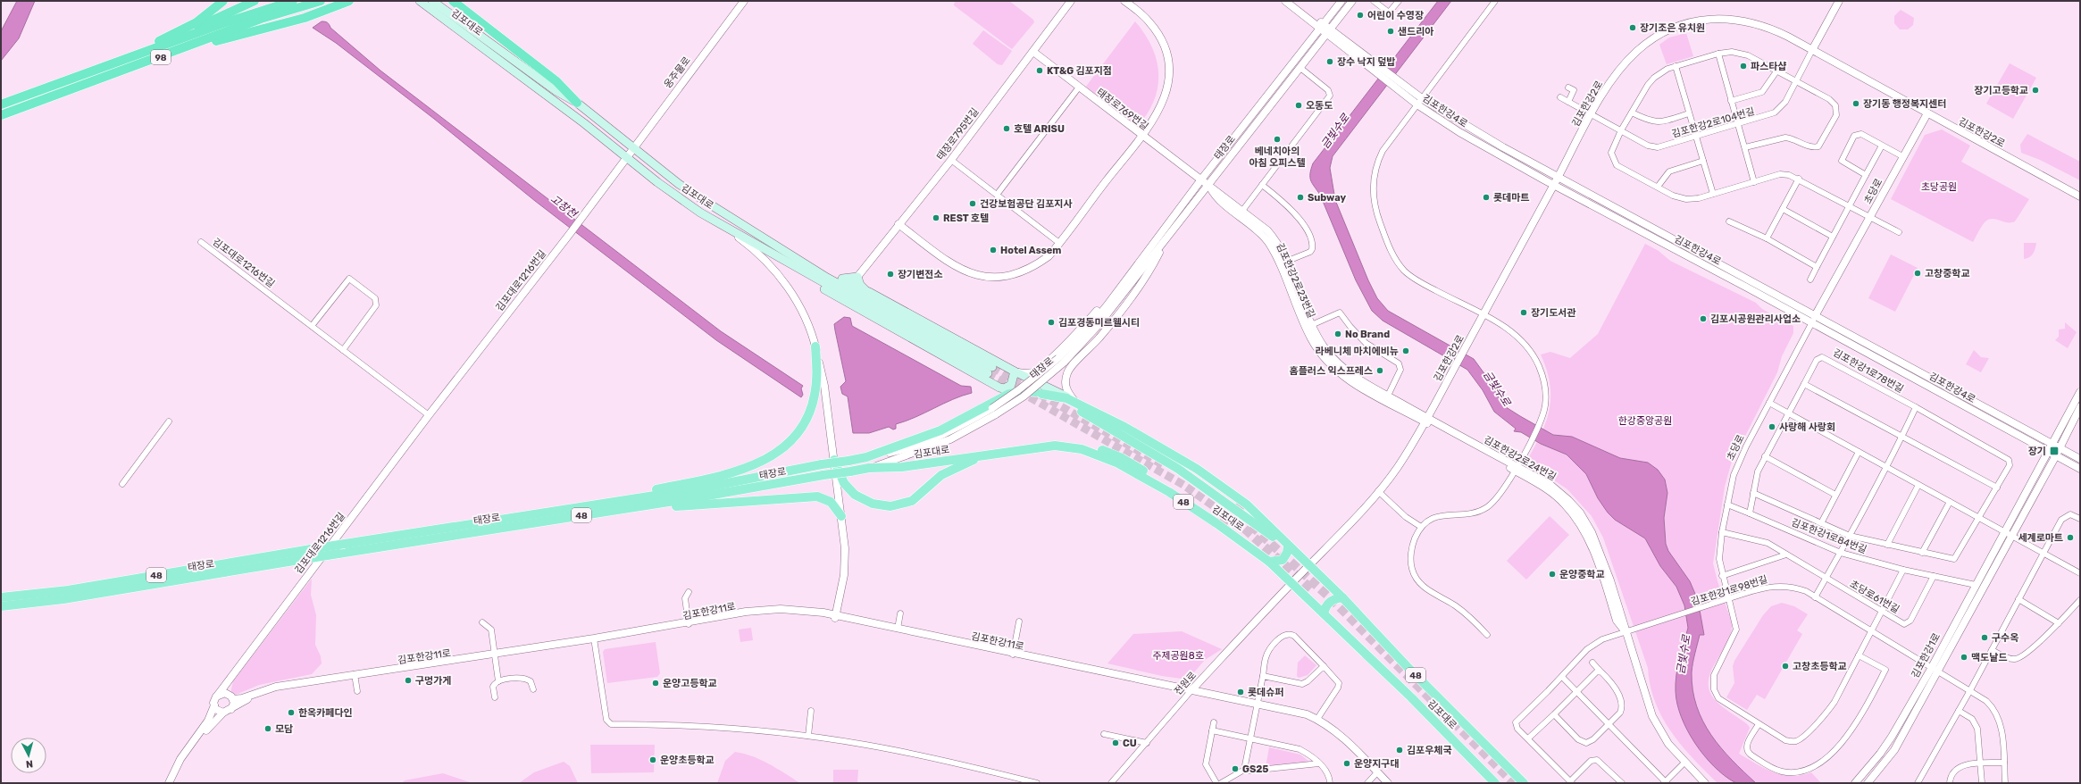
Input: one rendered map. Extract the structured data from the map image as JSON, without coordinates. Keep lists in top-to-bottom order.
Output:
{
  "streets": {
    "highway": ["98"],
    "main road": ["김포대로", "태장로", "48"],
    "street": [
      "옹주물로",
      "김포한강2로",
      "태장로769번길",
      "김포한강4로",
      "김포한강2로104번길",
      "태장로795번길",
      "초당로",
      "김포대로1216번길",
      "김포한강2로23번길",
      "김포한강1로78번길",
      "김포한강2로24번길",
      "김포한강1로84번길",
      "김포한강1로98번길",
      "초당로61번길",
      "김포한강11로",
      "김포한강1로",
      "전원로"
    ]
  },
  "crossings": [
    ["김포대로", "옹주물로"],
    ["김포대로", "김포한강2로"],
    ["김포대로", "태장로"],
    ["김포대로", "김포대로1216번길"],
    ["김포대로", "전원로"],
    ["옹주물로", "김포대로1216번길"],
    ["김포한강2로", "김포한강4로"],
    ["김포한강2로", "김포한강2로104번길"],
    ["김포한강2로", "초당로"],
    ["김포한강2로", "김포한강2로23번길"],
    ["김포한강2로", "김포한강2로24번길"],
    ["김포한강2로", "전원로"],
    ["태장로769번길", "태장로795번길"],
    ["태장로769번길", "태장로"],
    ["태장로769번길", "김포한강2로23번길"],
    ["김포한강4로", "태장로"],
    ["김포한강4로", "초당로"],
    ["김포한강4로", "김포한강1로"],
    ["태장로", "김포한강2로23번길"],
    ["태장로", "48"],
    ["초당로", "김포한강1로98번길"],
    ["초당로", "초당로61번길"],
    ["김포대로1216번길", "김포한강11로"],
    ["김포한강2로23번길", "김포한강2로24번길"],
    ["김포한강1로78번길", "김포한강1로84번길"],
    ["김포한강2로24번길", "김포한강1로98번길"],
    ["김포한강1로84번길", "초당로61번길"],
    ["김포한강1로84번길", "김포한강1로"],
    ["김포한강1로98번길", "김포한강1로"],
    ["김포한강11로", "전원로"]
  ],
  "water": ["금빛수로", "고창천"],
  "parks": ["초당공원", "한강중앙공원", "주제공원8호"],
  "places": {
    "other": [
      "어린이 수영장",
      "장기조은 유치원",
      "샌드리아",
      "장수 낙지 덮밥",
      "파스타샵",
      "KT&G 김포지점",
      "장기고등학교",
      "장기동 행정복지센터",
      "오동도",
      "호텔 ARISU",
      "베네치아의 아침 오피스텔",
      "Subway",
      "롯데마트",
      "건강보험공단 김포지사",
      "REST 호텔",
      "Hotel Assem",
      "고창중학교",
      "장기변전소",
      "장기도서관",
      "김포시공원관리사업소",
      "김포경동미르웰시티",
      "No Brand",
      "라베니체 마치에비뉴",
      "홈플러스 익스프레스",
      "사랑해 사랑회",
      "세계로마트",
      "운양중학교",
      "구수옥",
      "맥도날드",
      "고창초등학교",
      "구멍가게",
      "운양고등학교",
      "롯데슈퍼",
      "한옥카페다인",
      "모담",
      "CU",
      "김포우체국",
      "운양초등학교",
      "운양지구대",
      "GS25"
    ],
    "transit": ["장기"]
  },
  "north": "bottom"
}
